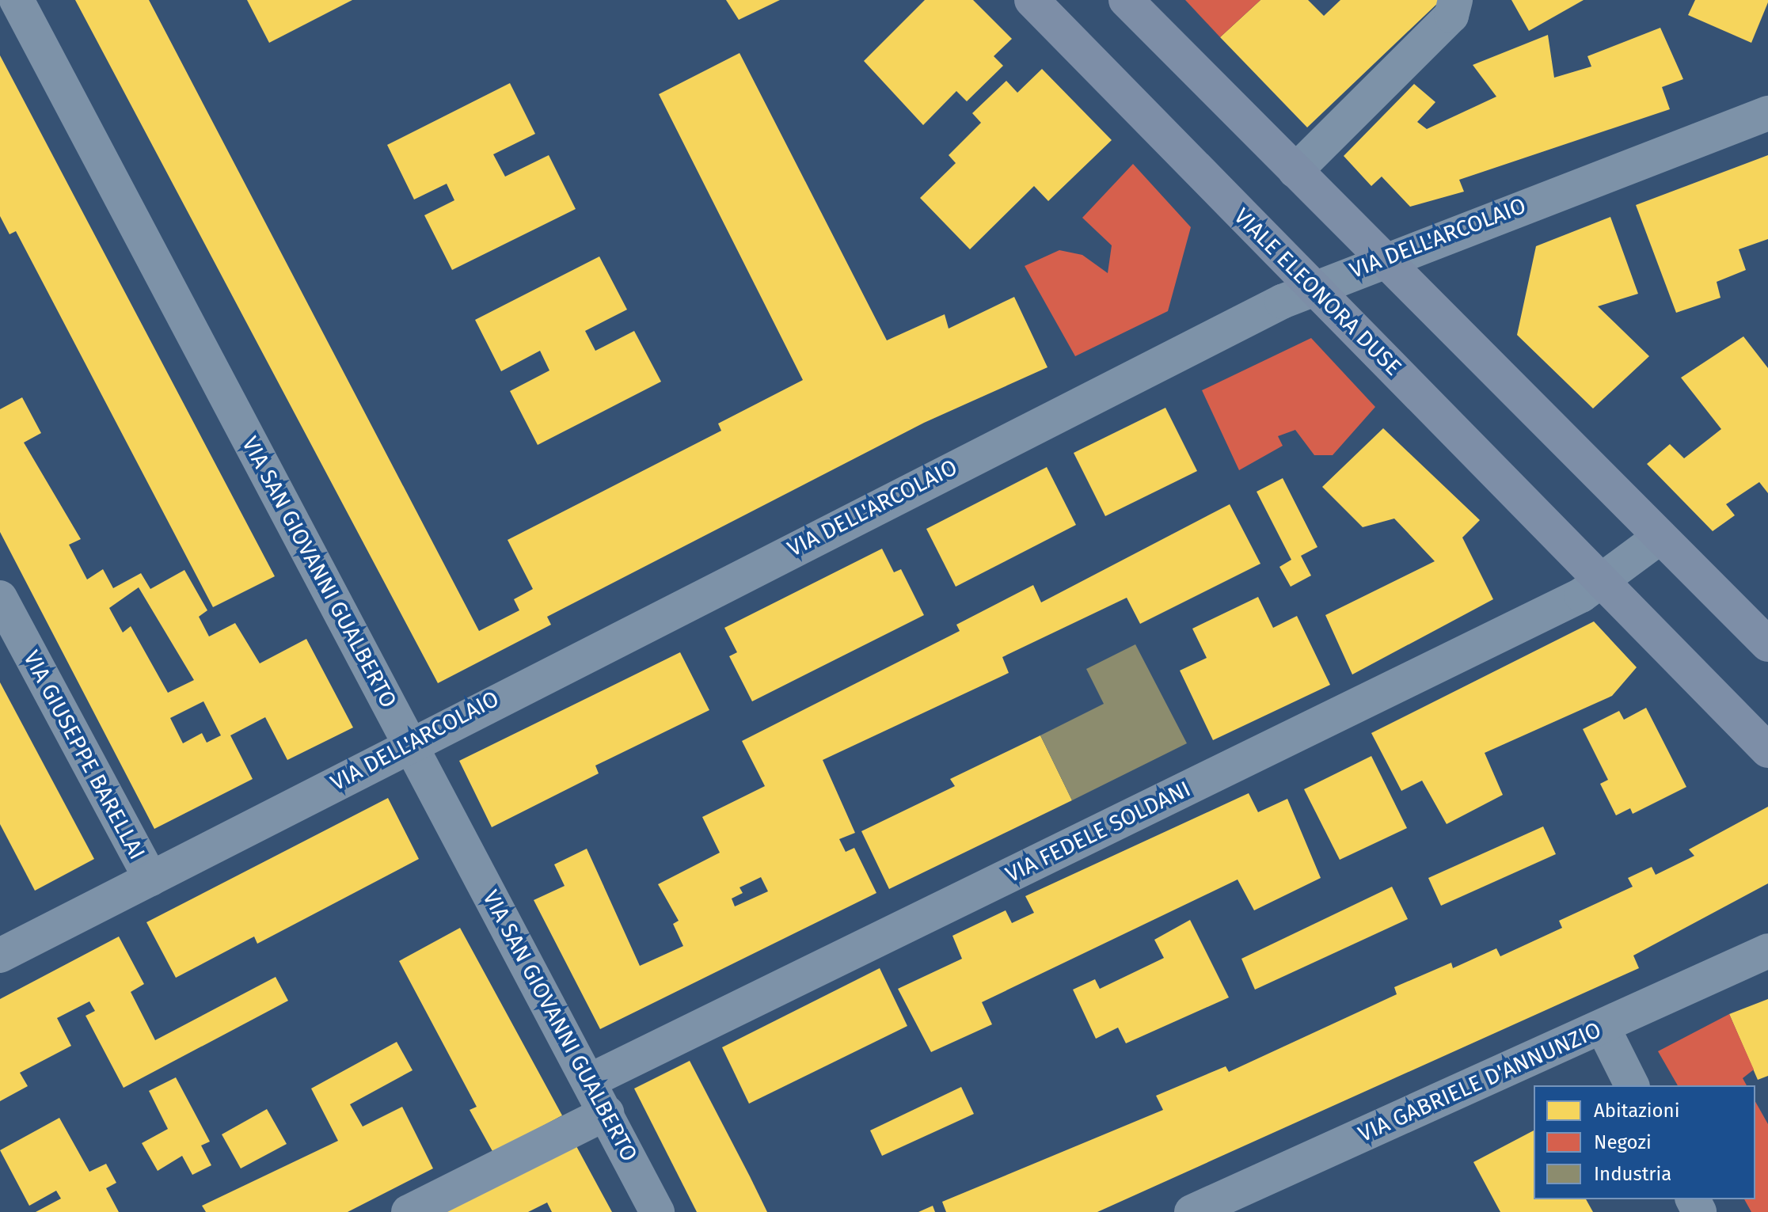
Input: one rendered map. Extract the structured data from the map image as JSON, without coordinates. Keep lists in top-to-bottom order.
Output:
{
  "streets": {
    "main road": ["VIALE ELEONORA DUSE"],
    "street": [
      "VIA DELL'ARCOLAIO",
      "VIA SAN GIOVANNI GUALBERTO",
      "VIA GIUSEPPE BARELLAI",
      "VIA FEDELE SOLDANI",
      "VIA GABRIELE D'ANNUNZIO"
    ]
  },
  "crossings": [
    ["VIA DELL'ARCOLAIO", "VIALE ELEONORA DUSE"],
    ["VIA DELL'ARCOLAIO", "VIA SAN GIOVANNI GUALBERTO"],
    ["VIA DELL'ARCOLAIO", "VIA GIUSEPPE BARELLAI"],
    ["VIALE ELEONORA DUSE", "VIA FEDELE SOLDANI"],
    ["VIA SAN GIOVANNI GUALBERTO", "VIA FEDELE SOLDANI"]
  ],
  "legend": ["Abitazioni", "Negozi", "Industria"]
}
